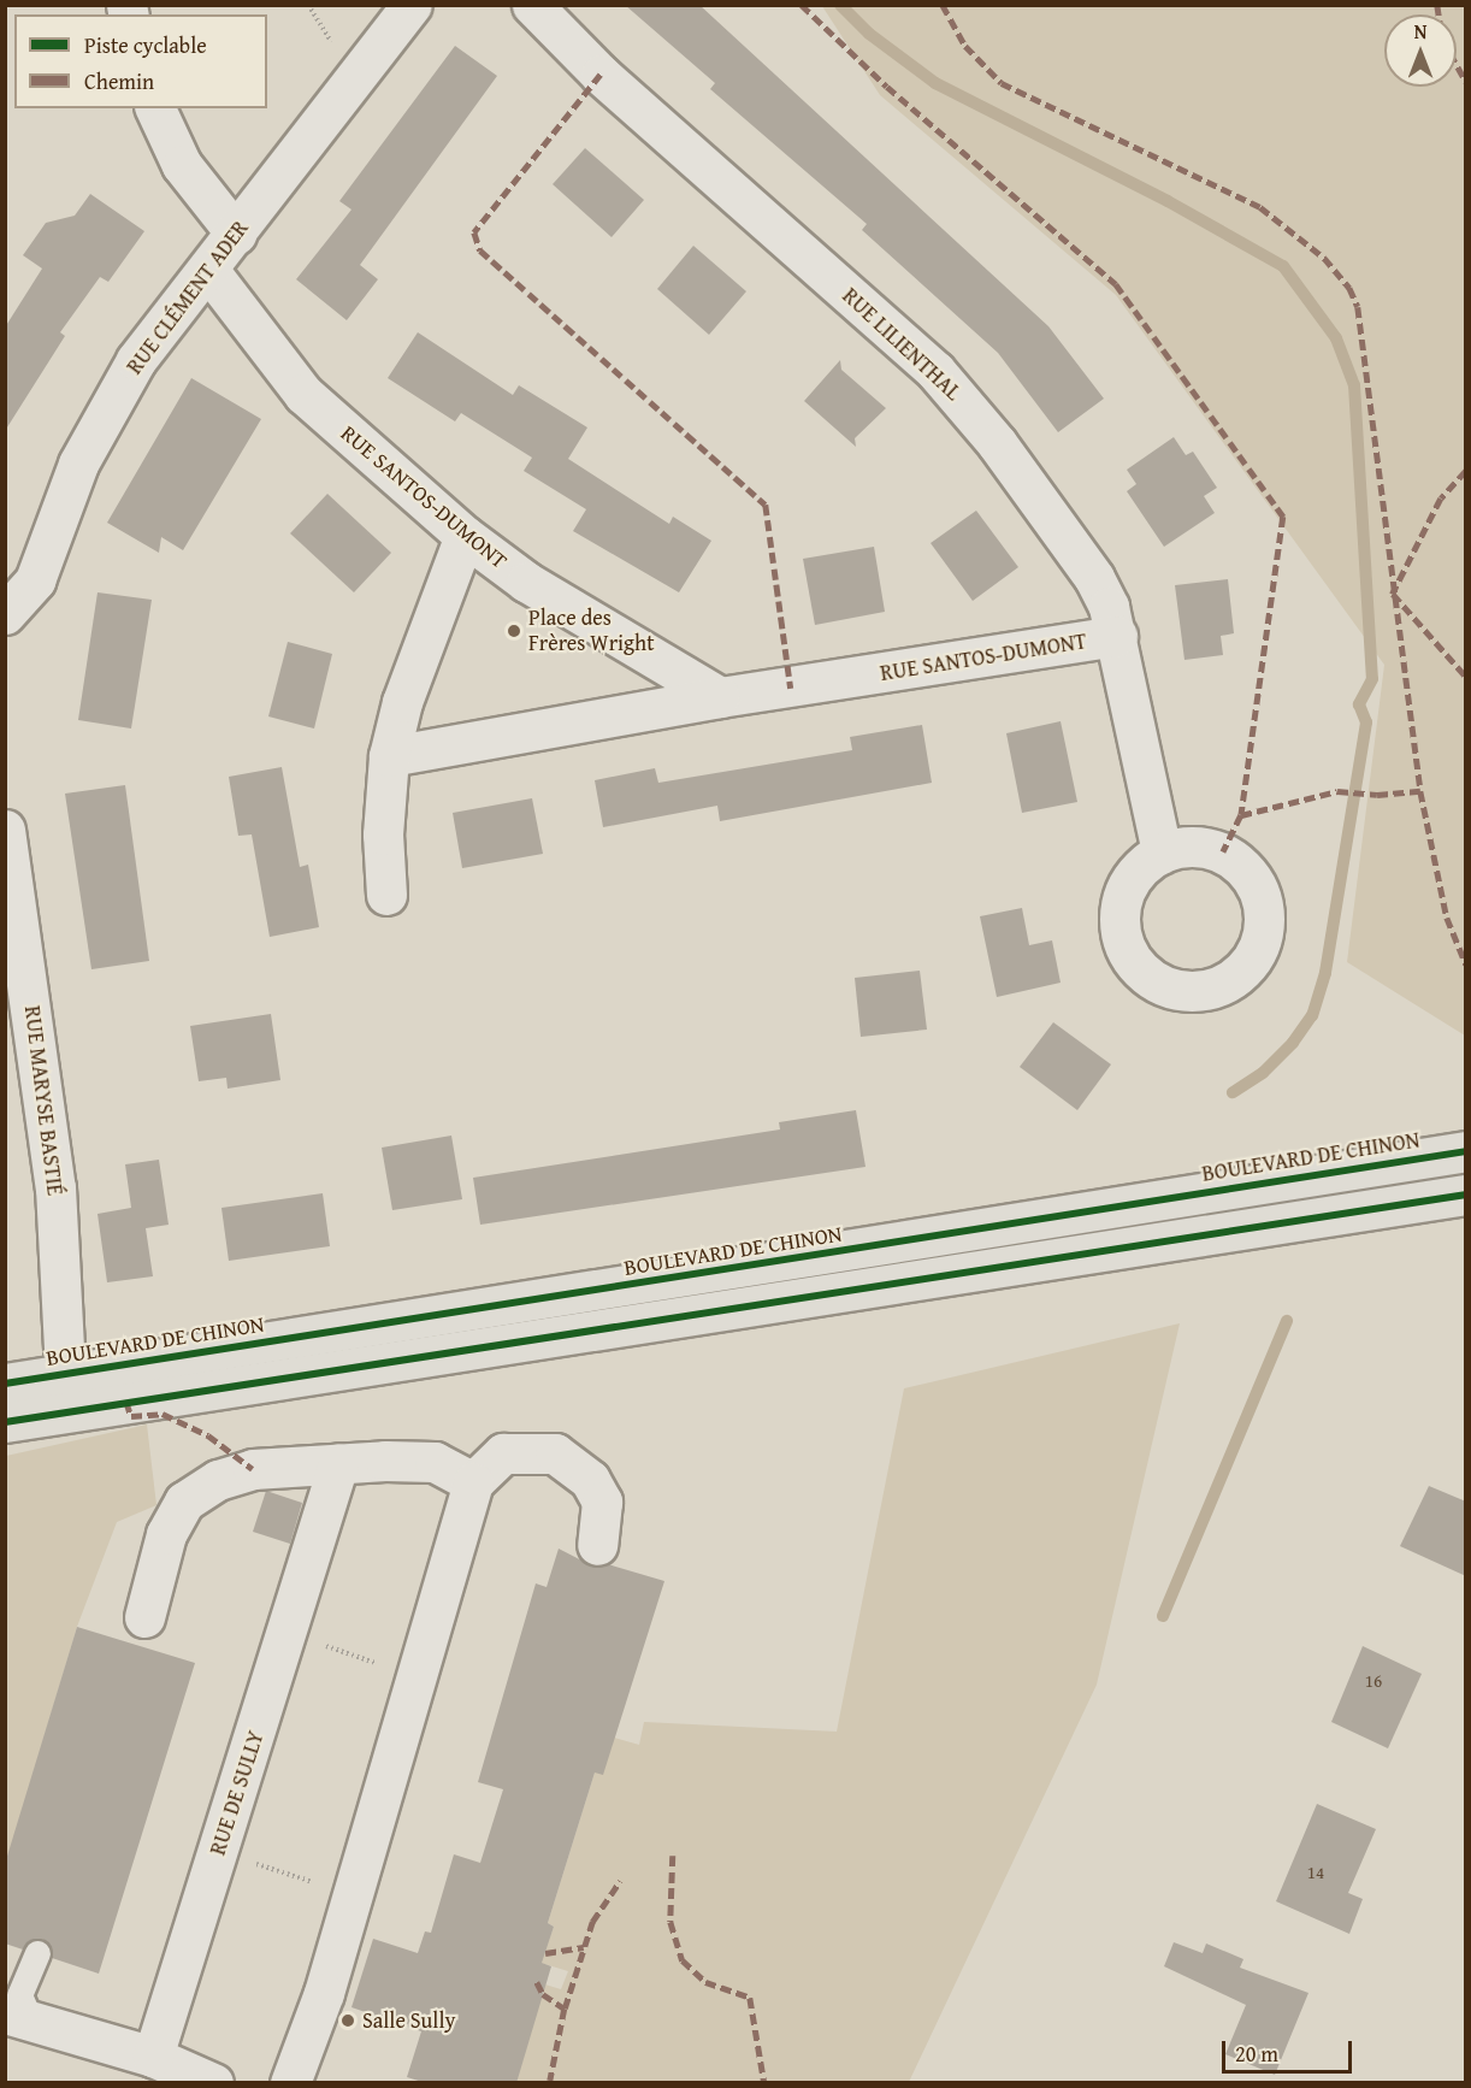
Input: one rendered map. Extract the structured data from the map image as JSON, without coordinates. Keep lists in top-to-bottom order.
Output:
{
  "streets": {
    "main road": ["BOULEVARD DE CHINON"],
    "street": [
      "RUE CLÉMENT ADER",
      "RUE LILIENTHAL",
      "RUE SANTOS-DUMONT",
      "RUE MARYSE BASTIÉ",
      "RUE DE SULLY"
    ]
  },
  "crossings": [
    ["RUE CLÉMENT ADER", "RUE SANTOS-DUMONT"],
    ["RUE LILIENTHAL", "RUE SANTOS-DUMONT"],
    ["RUE MARYSE BASTIÉ", "BOULEVARD DE CHINON"]
  ],
  "places": ["Place des Frères Wright", "Salle Sully"],
  "house_numbers": ["16", "14"],
  "legend": ["Piste cyclable", "Chemin"],
  "scale_bar": "20 m",
  "north": "top"
}
